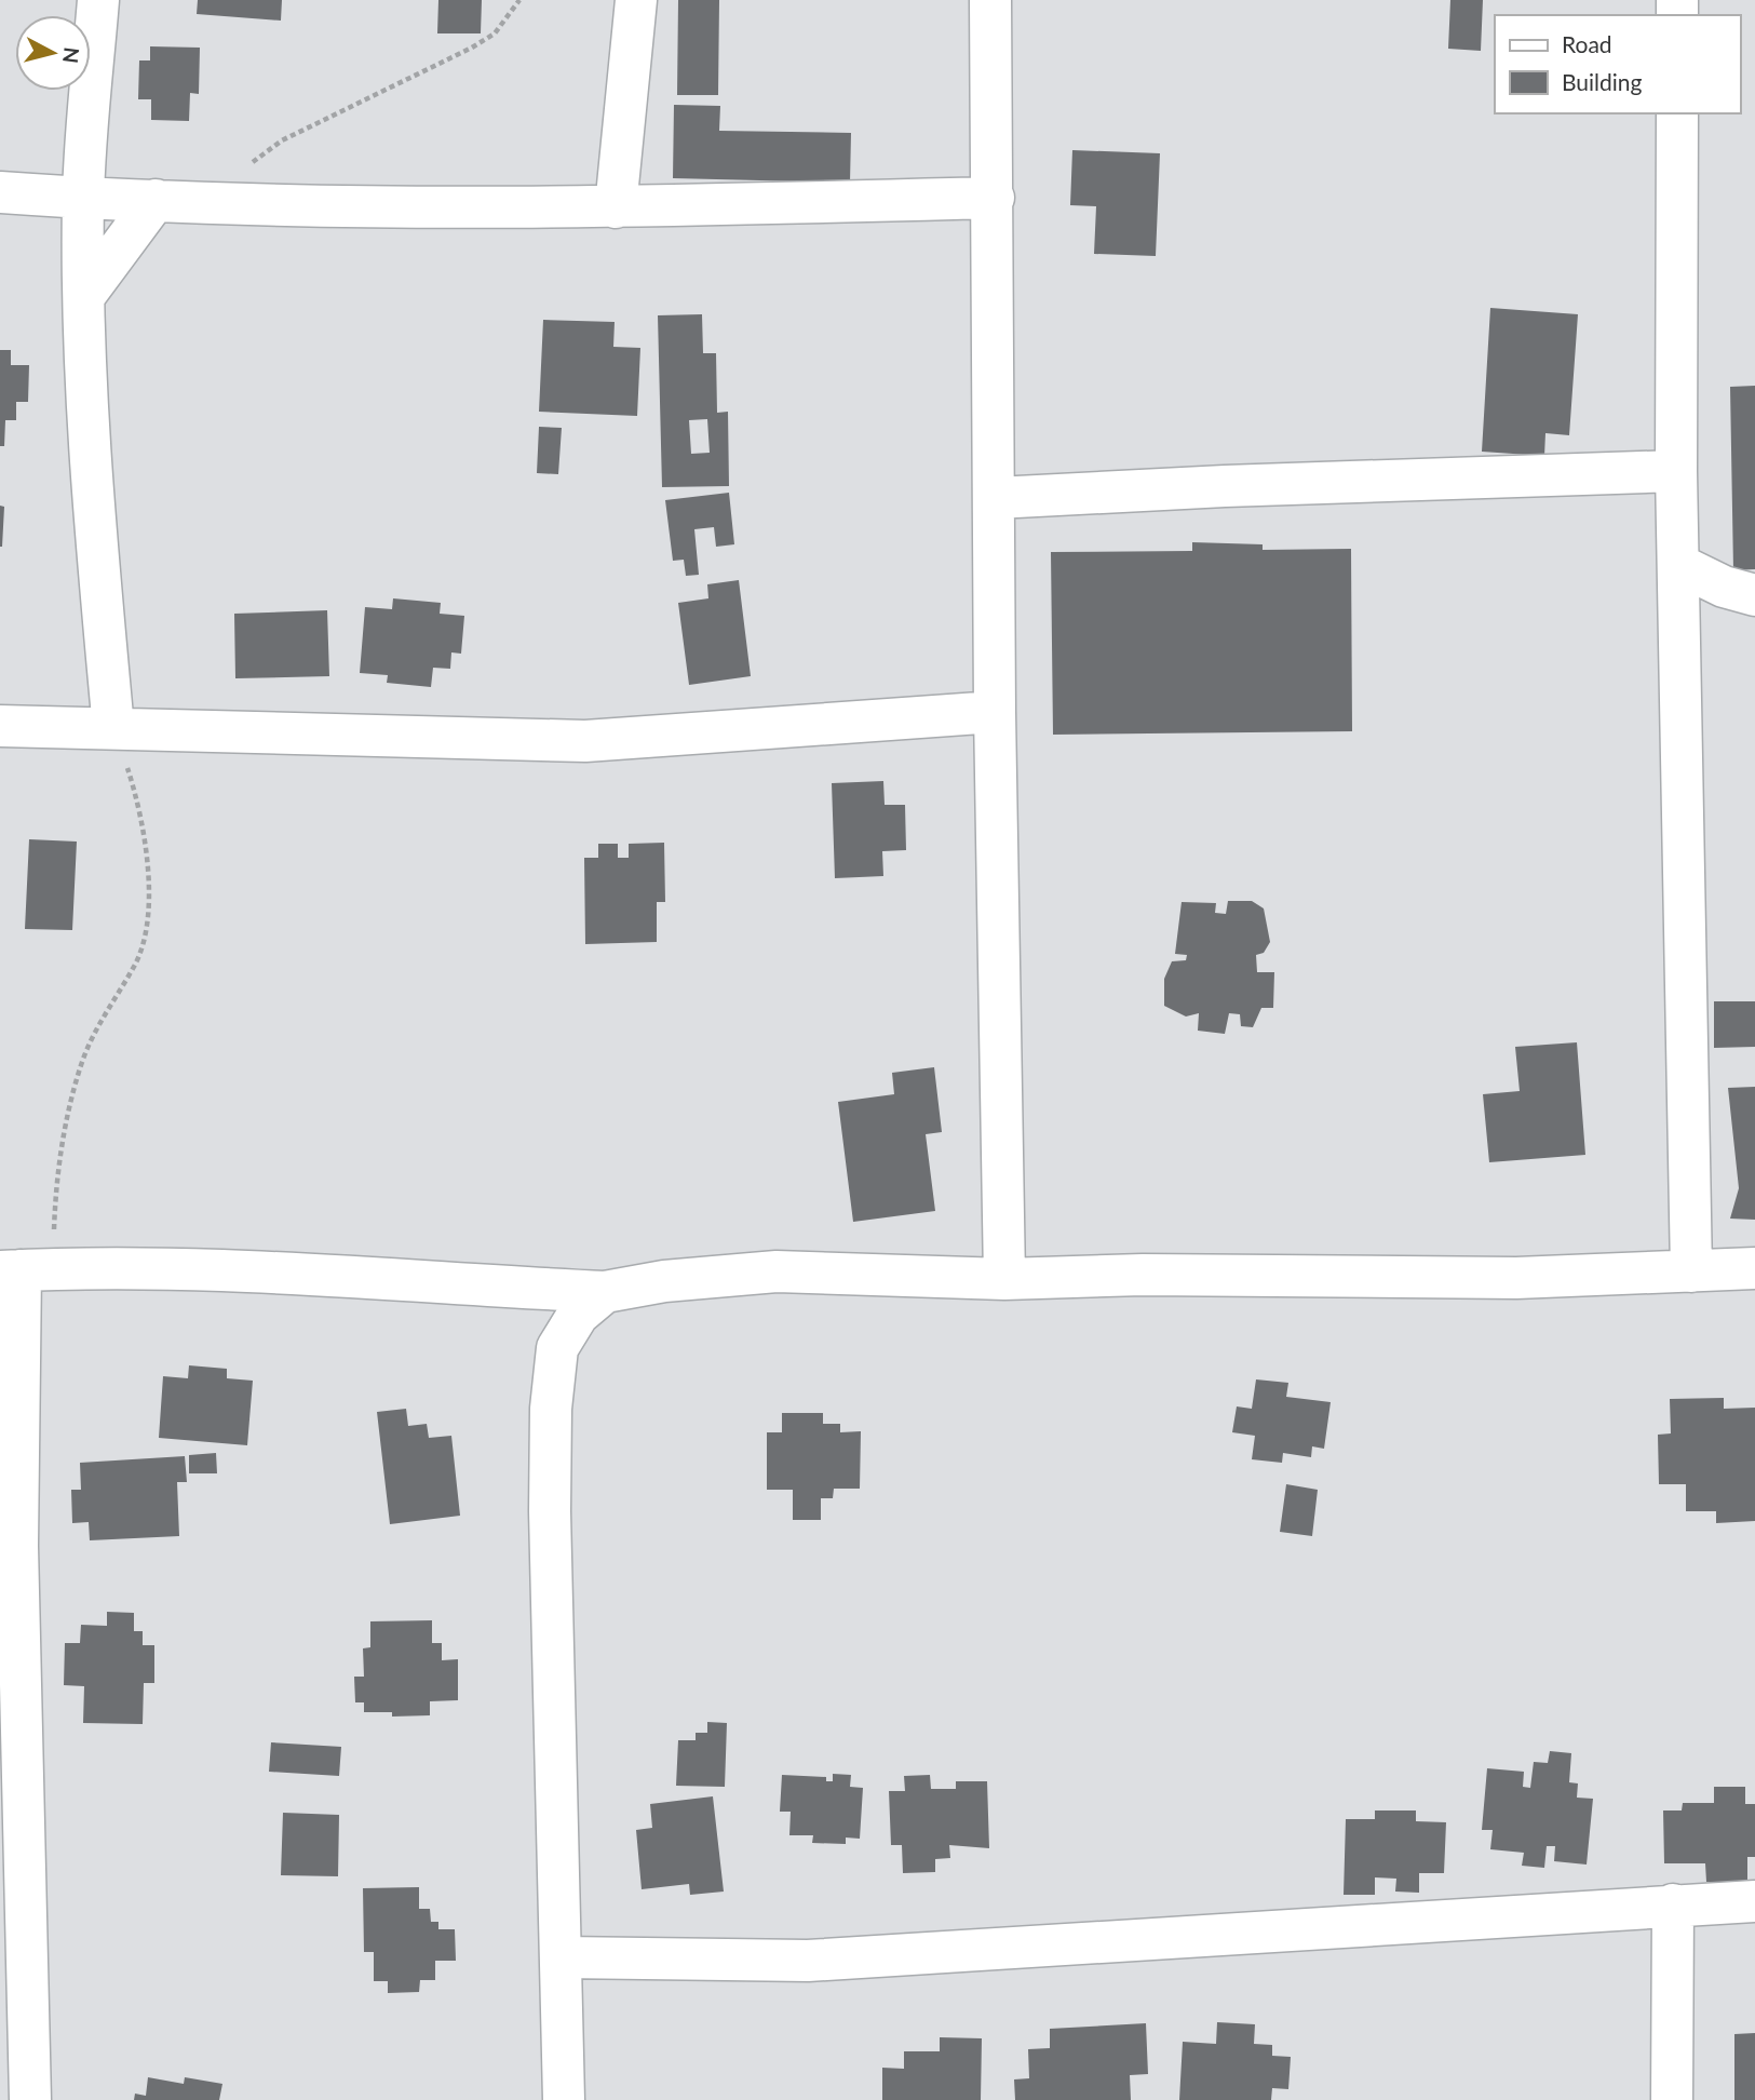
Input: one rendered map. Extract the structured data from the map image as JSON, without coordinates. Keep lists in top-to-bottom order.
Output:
{
  "legend": ["Road", "Building"],
  "north": "right"
}
